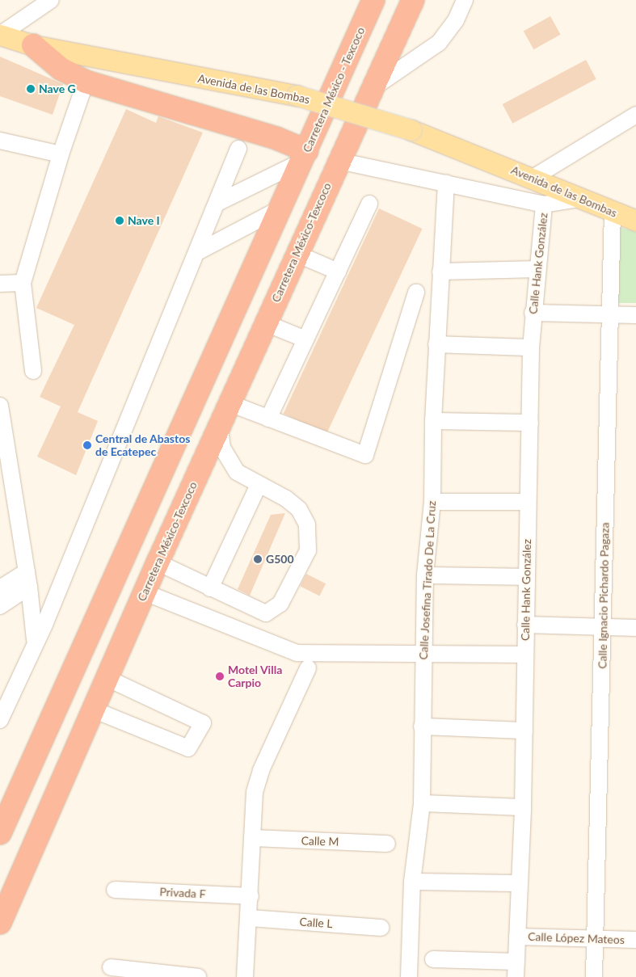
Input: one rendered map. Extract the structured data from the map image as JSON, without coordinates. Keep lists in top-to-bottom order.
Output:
{
  "streets": {
    "highway": ["Carretera México - Texcoco", "Carretera México-Texcoco"],
    "main road": ["Avenida de las Bombas"],
    "street": [
      "Calle Hank González",
      "Calle Josefina Tirado De La Cruz",
      "Calle Ignacio Pichardo Pagaza",
      "Calle M",
      "Privada F",
      "Calle L",
      "Calle López Mateos"
    ]
  },
  "crossings": [
    ["Avenida de las Bombas", "Calle Ignacio Pichardo Pagaza"],
    ["Calle Hank González", "Calle López Mateos"],
    ["Calle Ignacio Pichardo Pagaza", "Calle López Mateos"]
  ],
  "places": [
    "Nave G",
    "Nave I",
    "Central de Abastos de Ecatepec",
    "G500",
    "Motel Villa Carpio"
  ]
}
